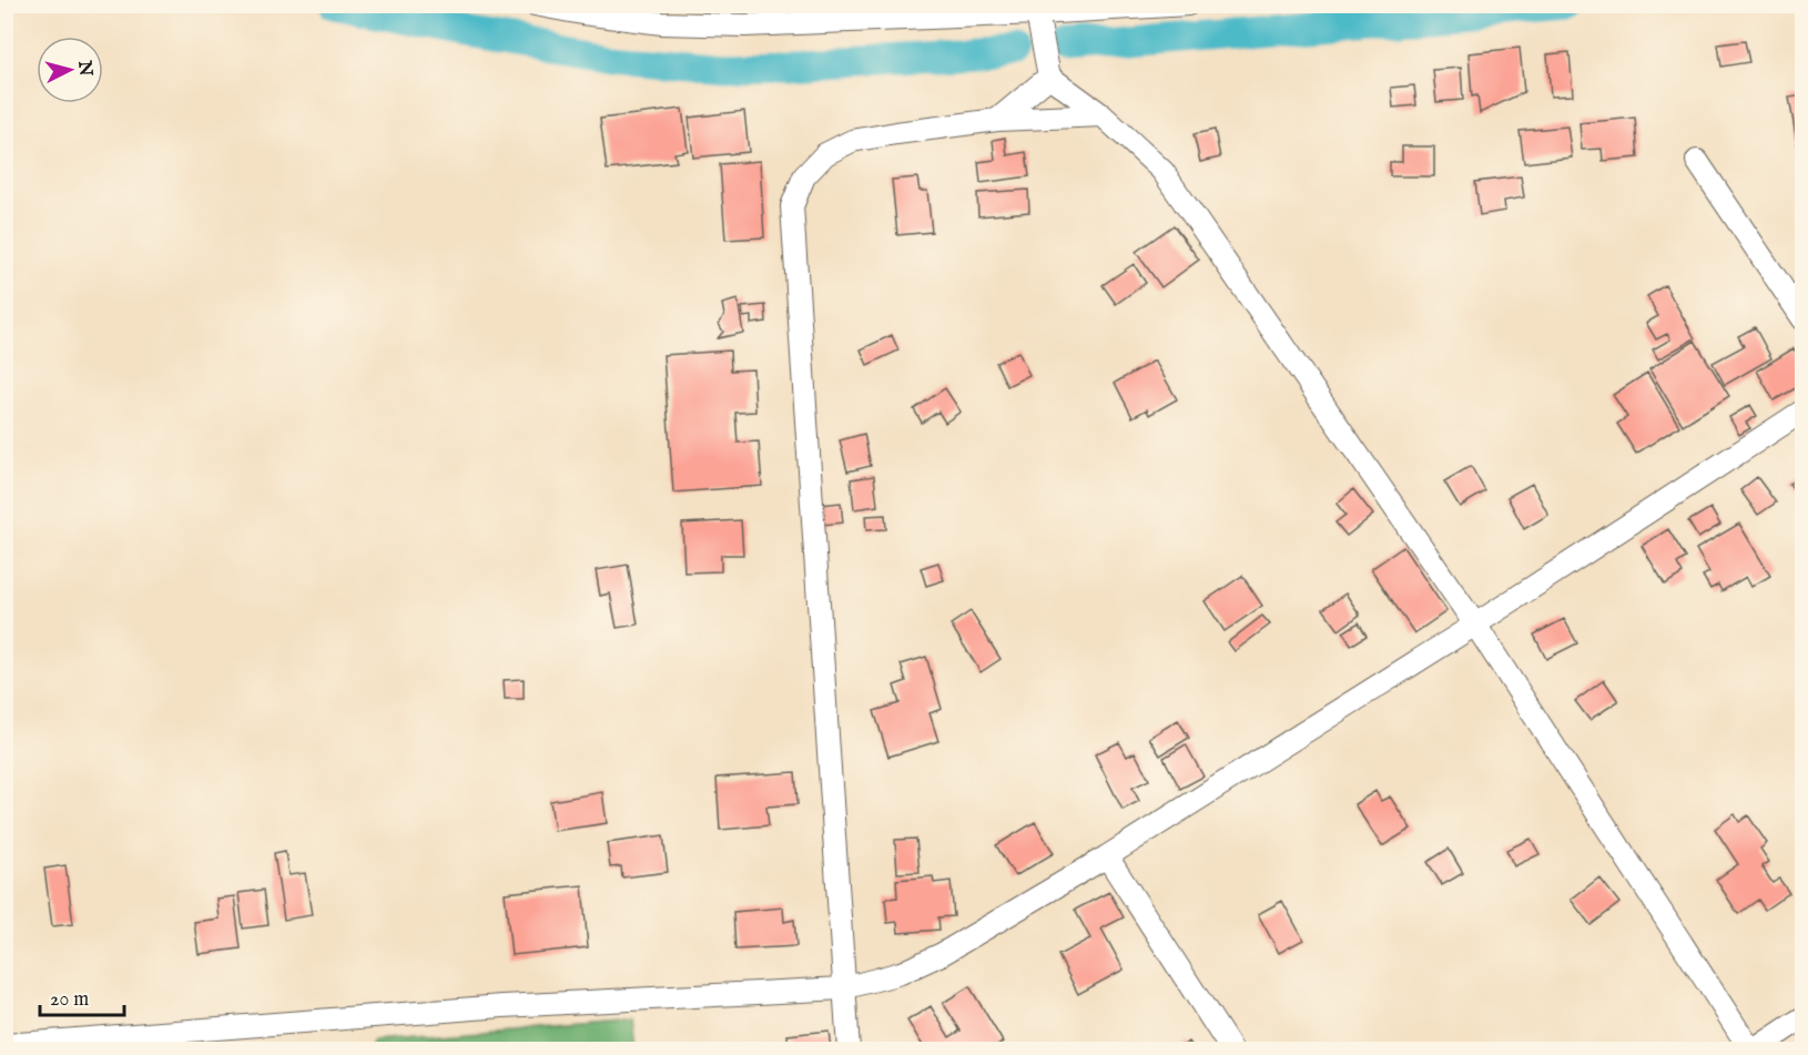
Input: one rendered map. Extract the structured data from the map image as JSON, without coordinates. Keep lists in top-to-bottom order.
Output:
{
  "scale_bar": "20 m",
  "north": "right"
}
